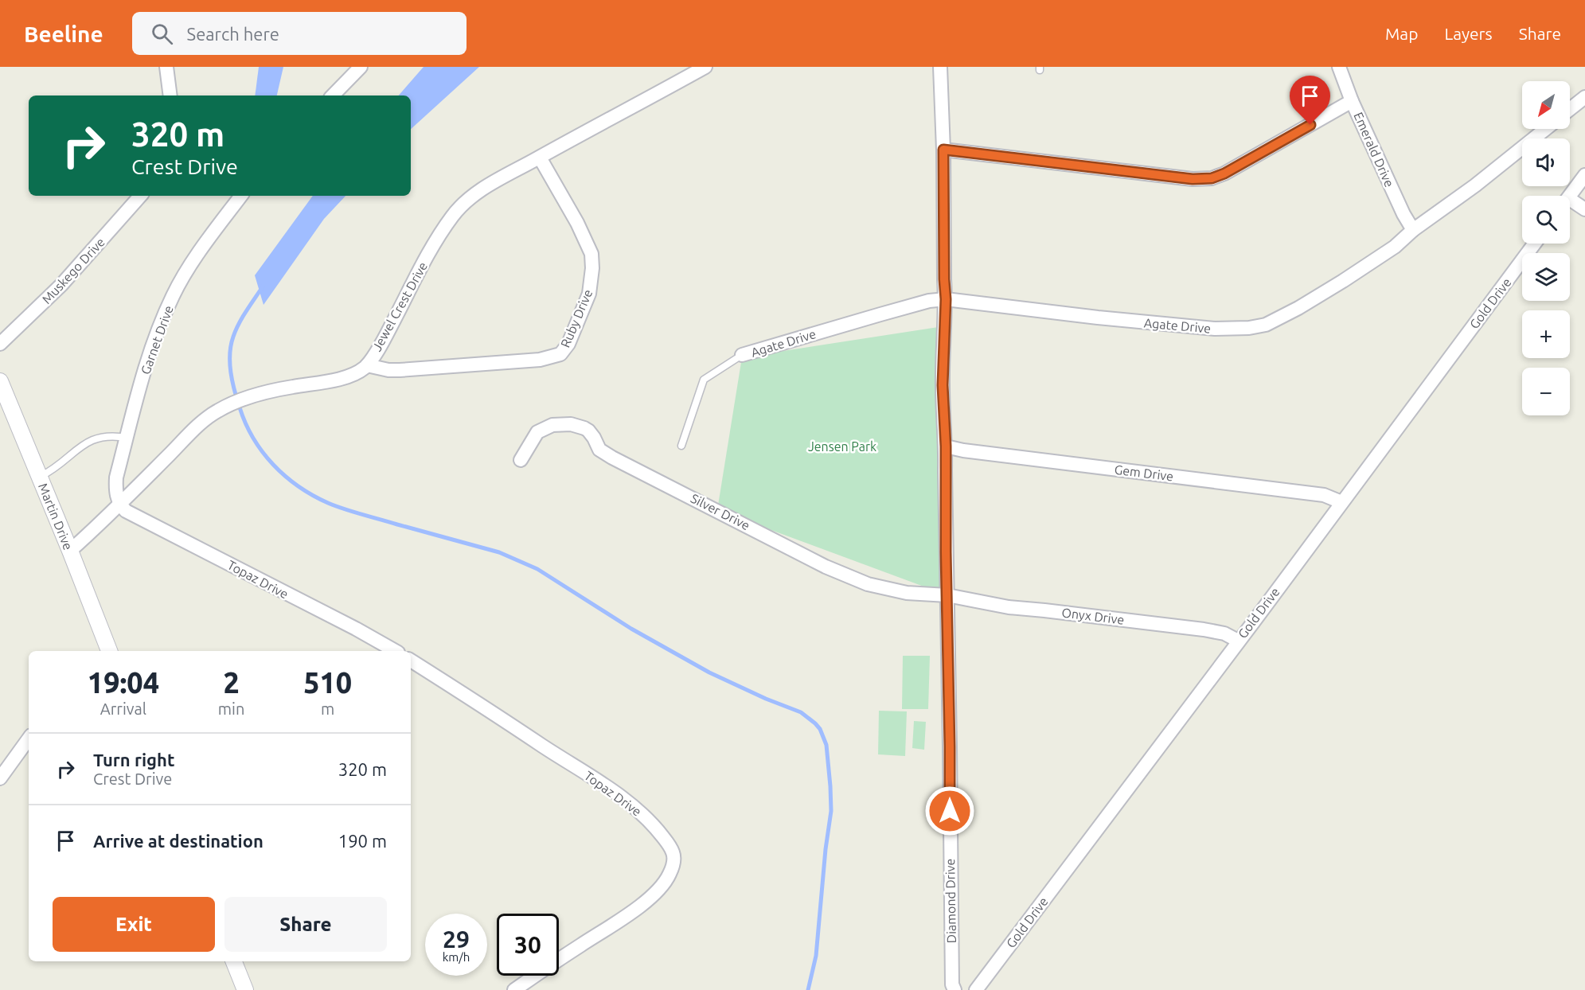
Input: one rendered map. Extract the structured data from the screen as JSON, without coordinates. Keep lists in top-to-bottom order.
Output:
{
  "streets": {
    "street": [
      "Emerald Drive",
      "Muskego Drive",
      "Gold Drive",
      "Jewel Crest Drive",
      "Ruby Drive",
      "Agate Drive",
      "Garnet Drive",
      "Gem Drive",
      "Silver Drive",
      "Martin Drive",
      "Topaz Drive",
      "Onyx Drive",
      "Diamond Drive"
    ]
  },
  "crossings": [
    ["Emerald Drive", "Agate Drive"],
    ["Gold Drive", "Gem Drive"],
    ["Gold Drive", "Onyx Drive"],
    ["Jewel Crest Drive", "Ruby Drive"],
    ["Jewel Crest Drive", "Garnet Drive"],
    ["Jewel Crest Drive", "Martin Drive"],
    ["Jewel Crest Drive", "Topaz Drive"],
    ["Agate Drive", "Diamond Drive"],
    ["Garnet Drive", "Topaz Drive"],
    ["Gem Drive", "Diamond Drive"],
    ["Silver Drive", "Onyx Drive"],
    ["Silver Drive", "Diamond Drive"],
    ["Onyx Drive", "Diamond Drive"]
  ],
  "parks": ["Jensen Park"],
  "north": "bottom left",
  "page": {
    "header": "Beeline",
    "search": "Search here",
    "nav": ["Map", "Layers", "Share"],
    "map_buttons": ["+", "−"],
    "turn": ["320 m", "Crest Drive"],
    "eta": [
      "19:04",
      "Arrival",
      "2",
      "min",
      "510",
      "m"
    ],
    "list": [
      {
        "name": "Turn right",
        "note": "Crest Drive",
        "value": "320 m"
      },
      {
        "name": "Arrive at destination",
        "value": "190 m"
      }
    ],
    "buttons": ["Exit", "Share"],
    "speed": "29 km/h",
    "limit": "30"
  }
}
